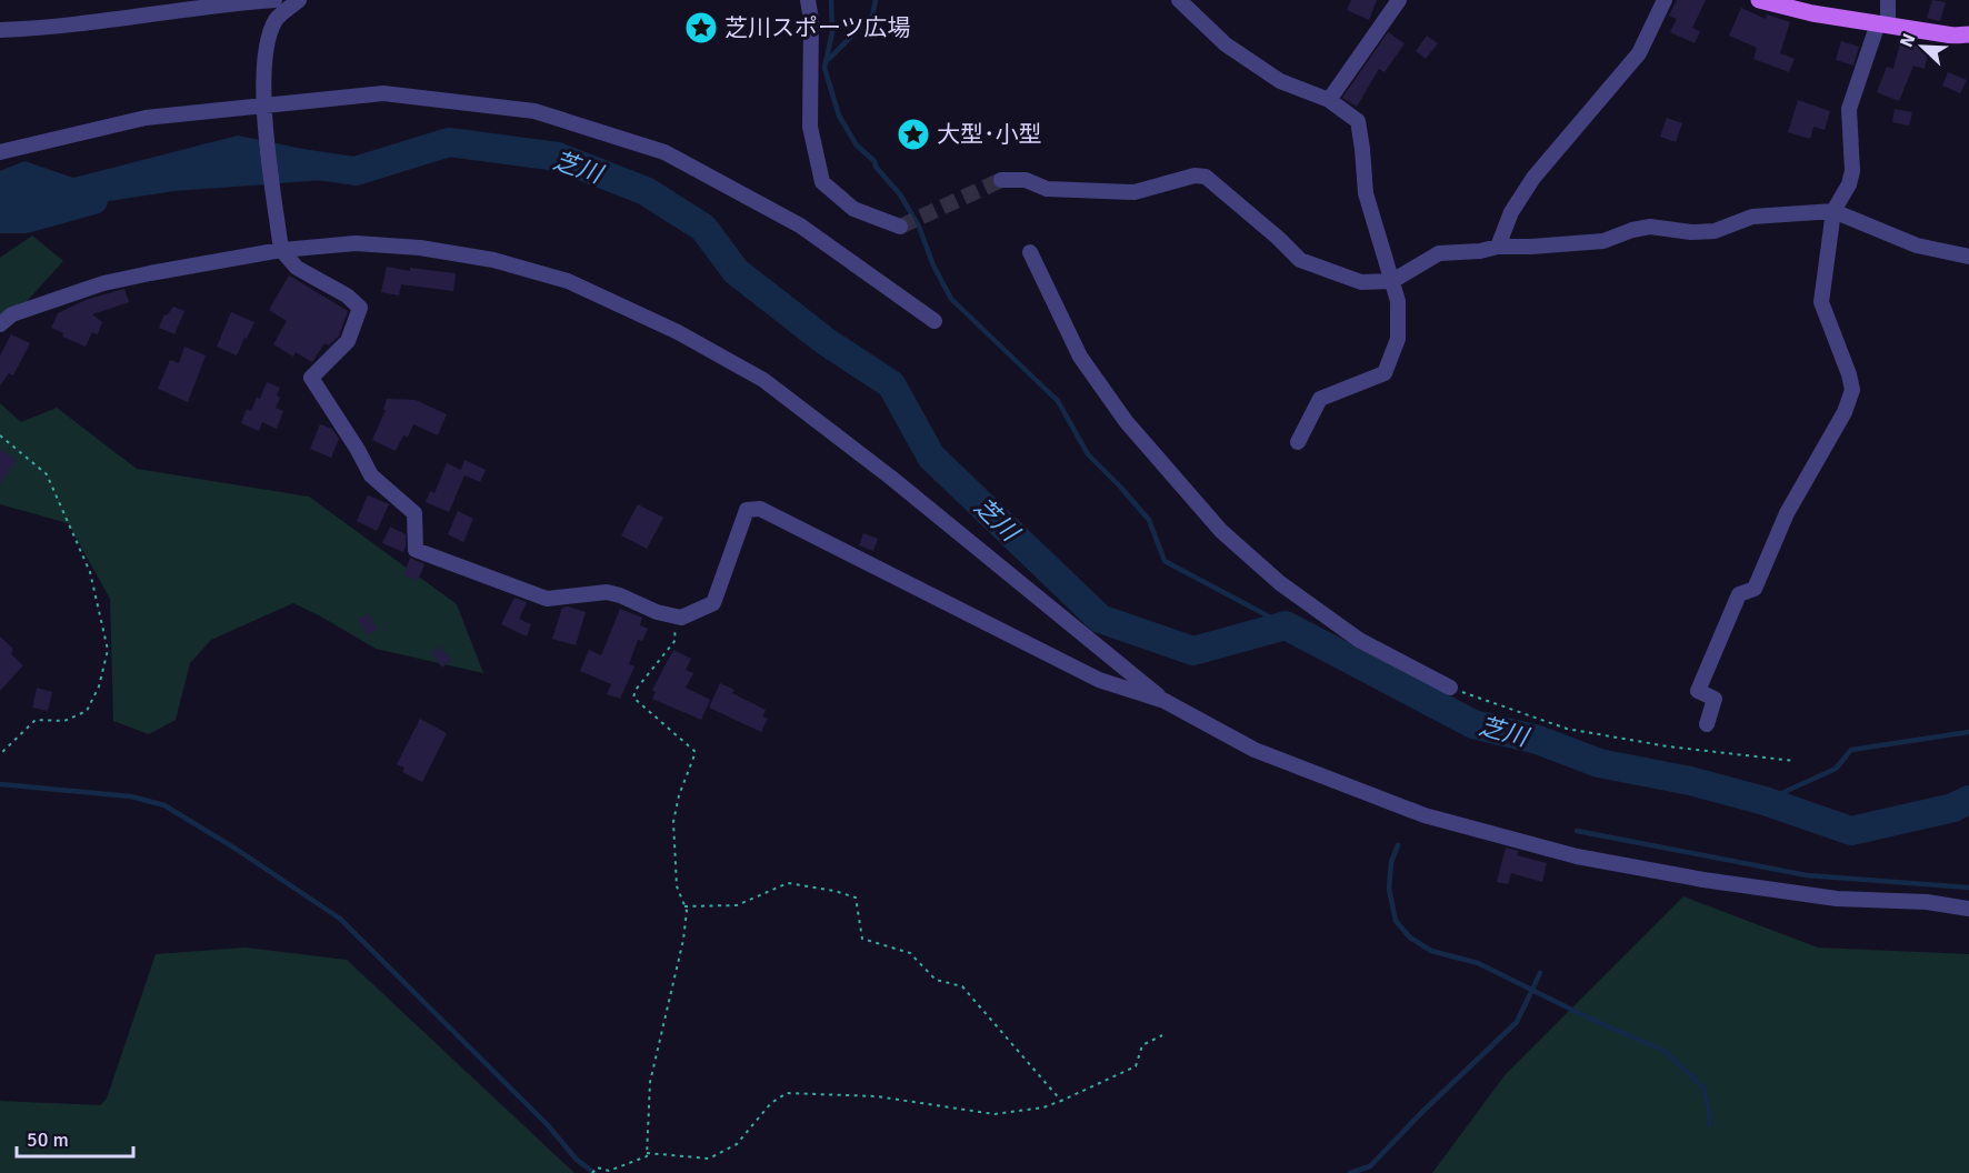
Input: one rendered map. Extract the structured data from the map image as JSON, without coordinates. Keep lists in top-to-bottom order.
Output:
{
  "water": ["芝川"],
  "places": {
    "place": ["芝川スポーツ広場", "大型･小型"]
  },
  "scale_bar": "50 m",
  "north": "top left"
}
